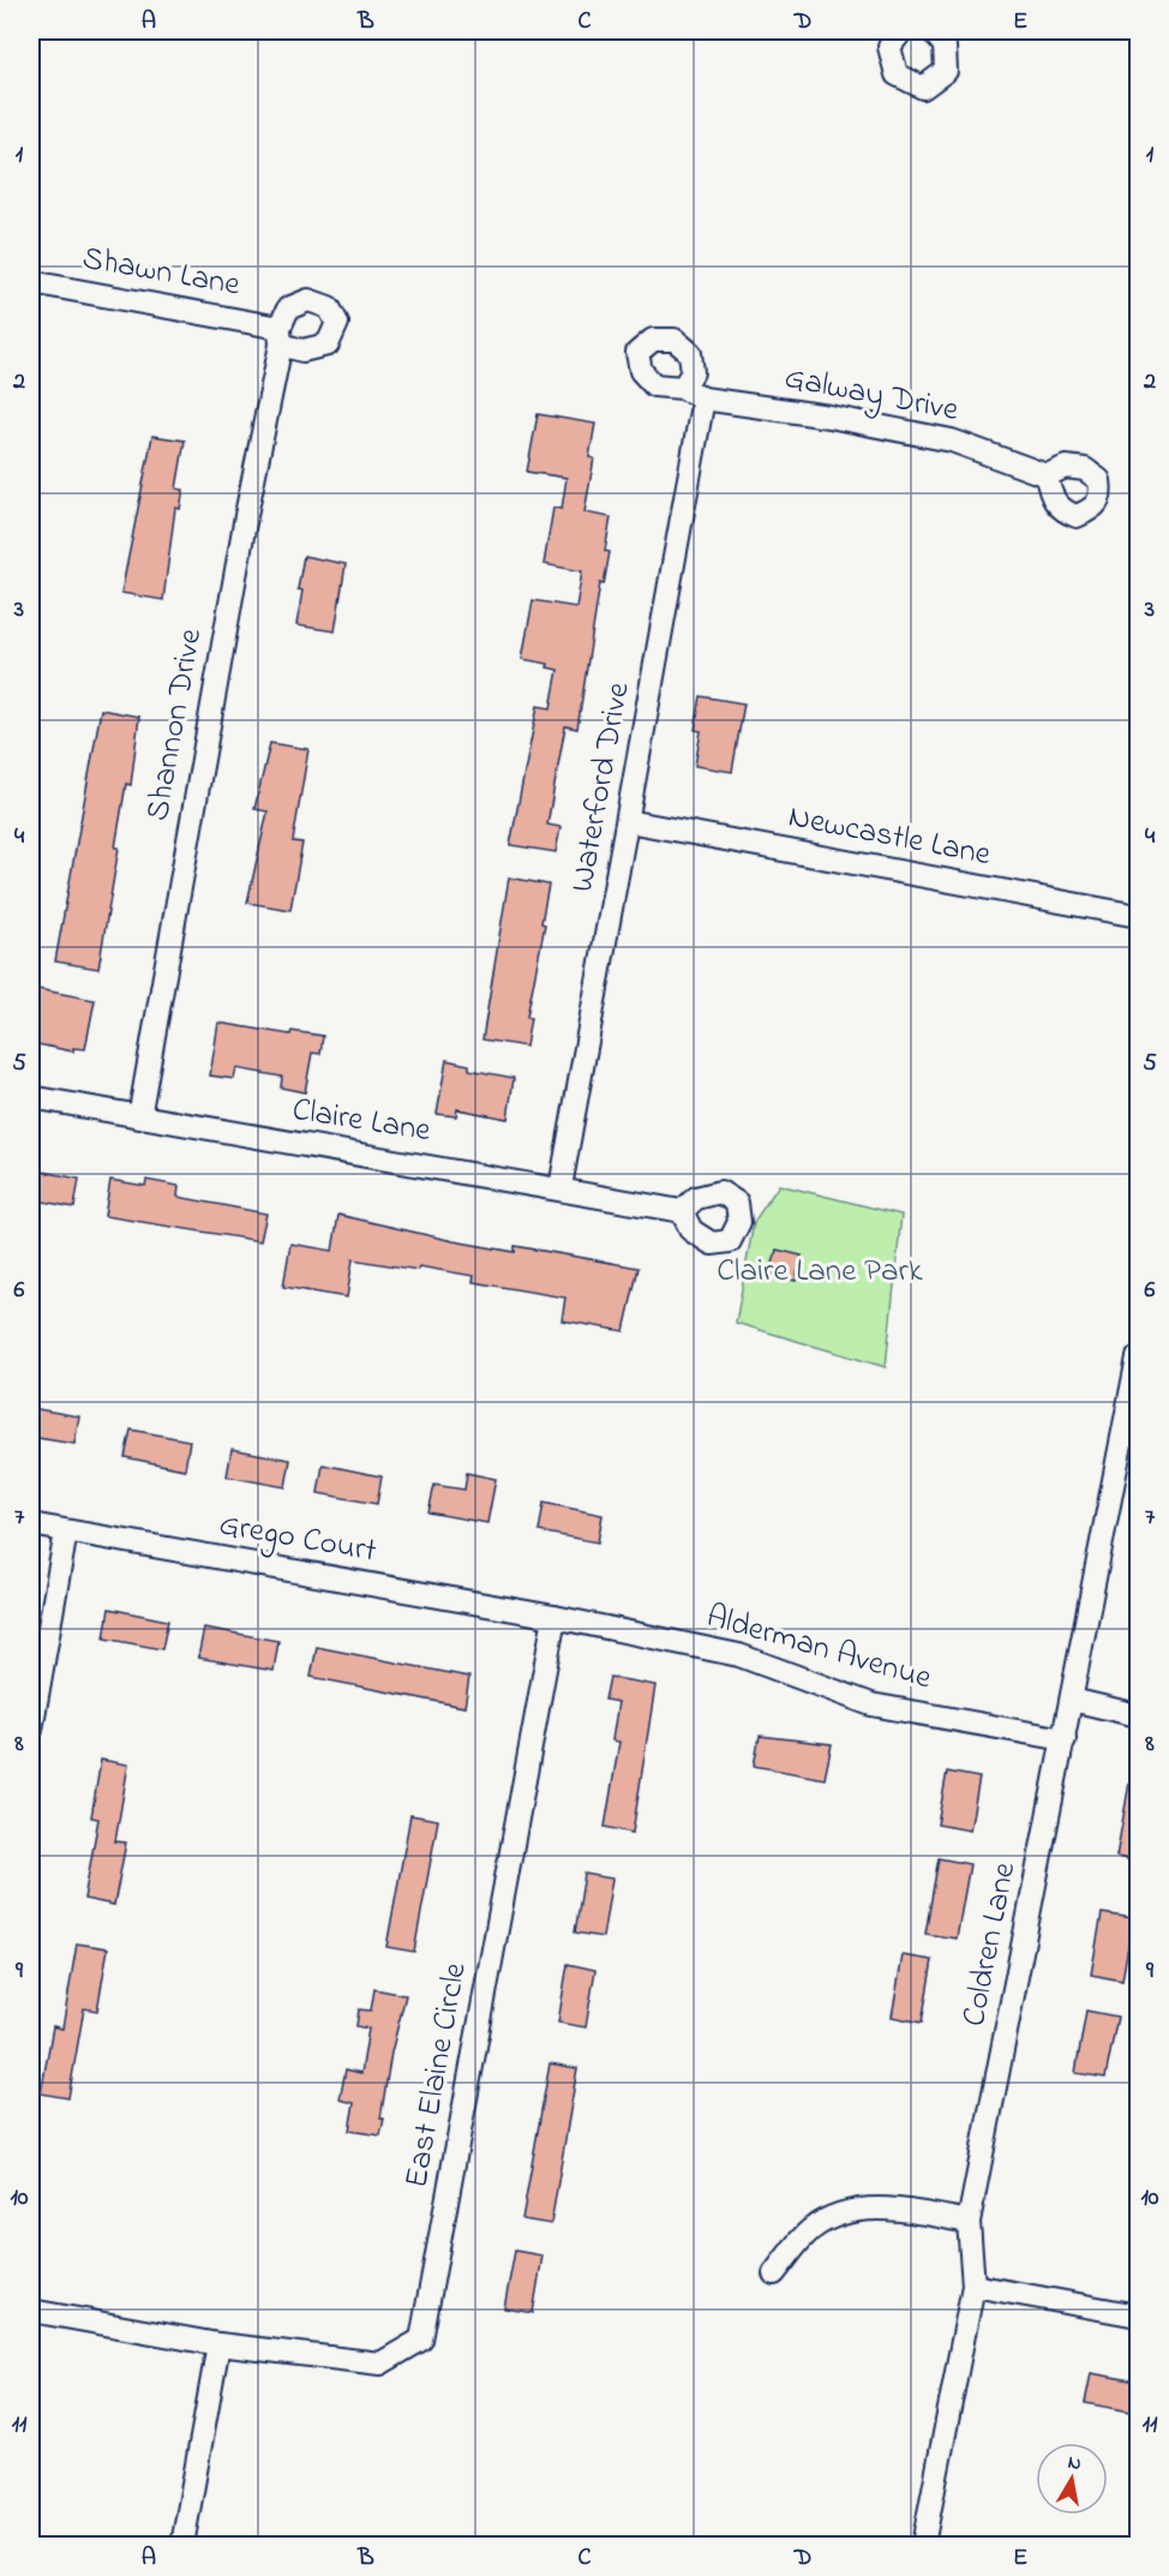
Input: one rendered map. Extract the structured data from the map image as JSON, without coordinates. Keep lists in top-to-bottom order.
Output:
{
  "streets": {
    "street": [
      "Shawn Lane",
      "Galway Drive",
      "Shannon Drive",
      "Waterford Drive",
      "Newcastle Lane",
      "Claire Lane",
      "Grego Court",
      "Alderman Avenue",
      "Coldren Lane",
      "East Elaine Circle"
    ]
  },
  "crossings": [
    ["Shawn Lane", "Shannon Drive"],
    ["Galway Drive", "Waterford Drive"],
    ["Shannon Drive", "Claire Lane"],
    ["Waterford Drive", "Newcastle Lane"],
    ["Waterford Drive", "Claire Lane"],
    ["Grego Court", "Alderman Avenue"],
    ["Grego Court", "East Elaine Circle"],
    ["Alderman Avenue", "Coldren Lane"],
    ["Alderman Avenue", "East Elaine Circle"]
  ],
  "parks": ["Claire Lane Park"],
  "north": "top",
  "grid": {
    "columns": [
      "A",
      "B",
      "C",
      "D",
      "E"
    ],
    "rows": [
      "1",
      "2",
      "3",
      "4",
      "5",
      "6",
      "7",
      "8",
      "9",
      "10",
      "11"
    ]
  }
}
